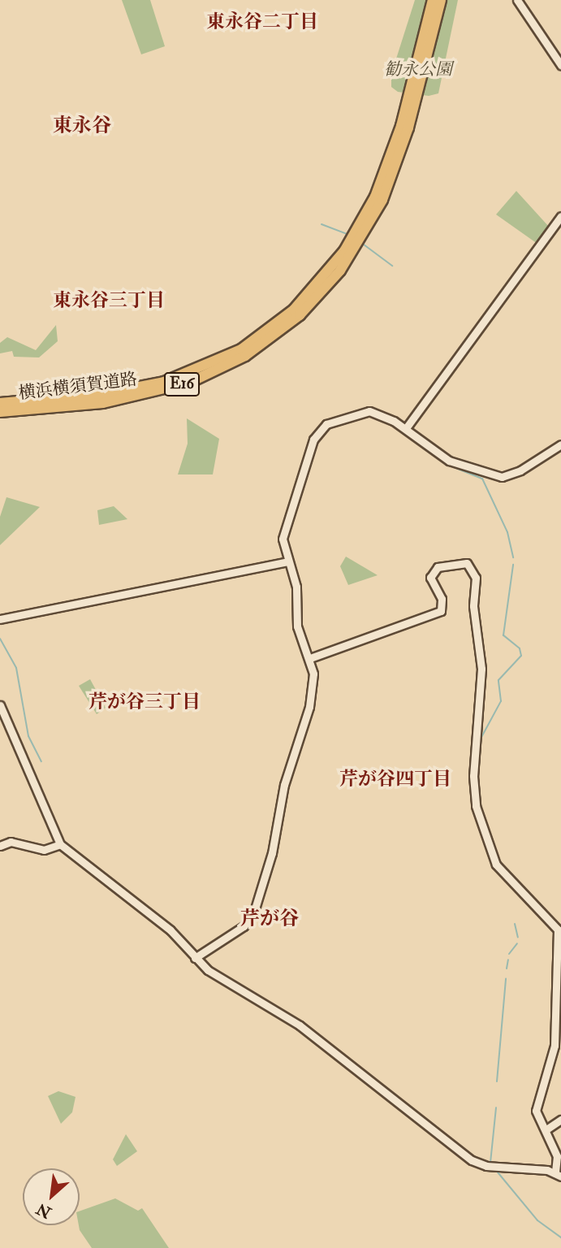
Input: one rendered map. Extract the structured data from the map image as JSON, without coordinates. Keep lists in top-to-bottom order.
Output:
{
  "streets": {
    "highway": ["E16", "横浜横須賀道路"]
  },
  "districts": [
    "東永谷二丁目",
    "東永谷",
    "東永谷三丁目",
    "芹が谷三丁目",
    "芹が谷四丁目",
    "芹が谷"
  ],
  "parks": ["勧永公園"],
  "north": "bottom left"
}
